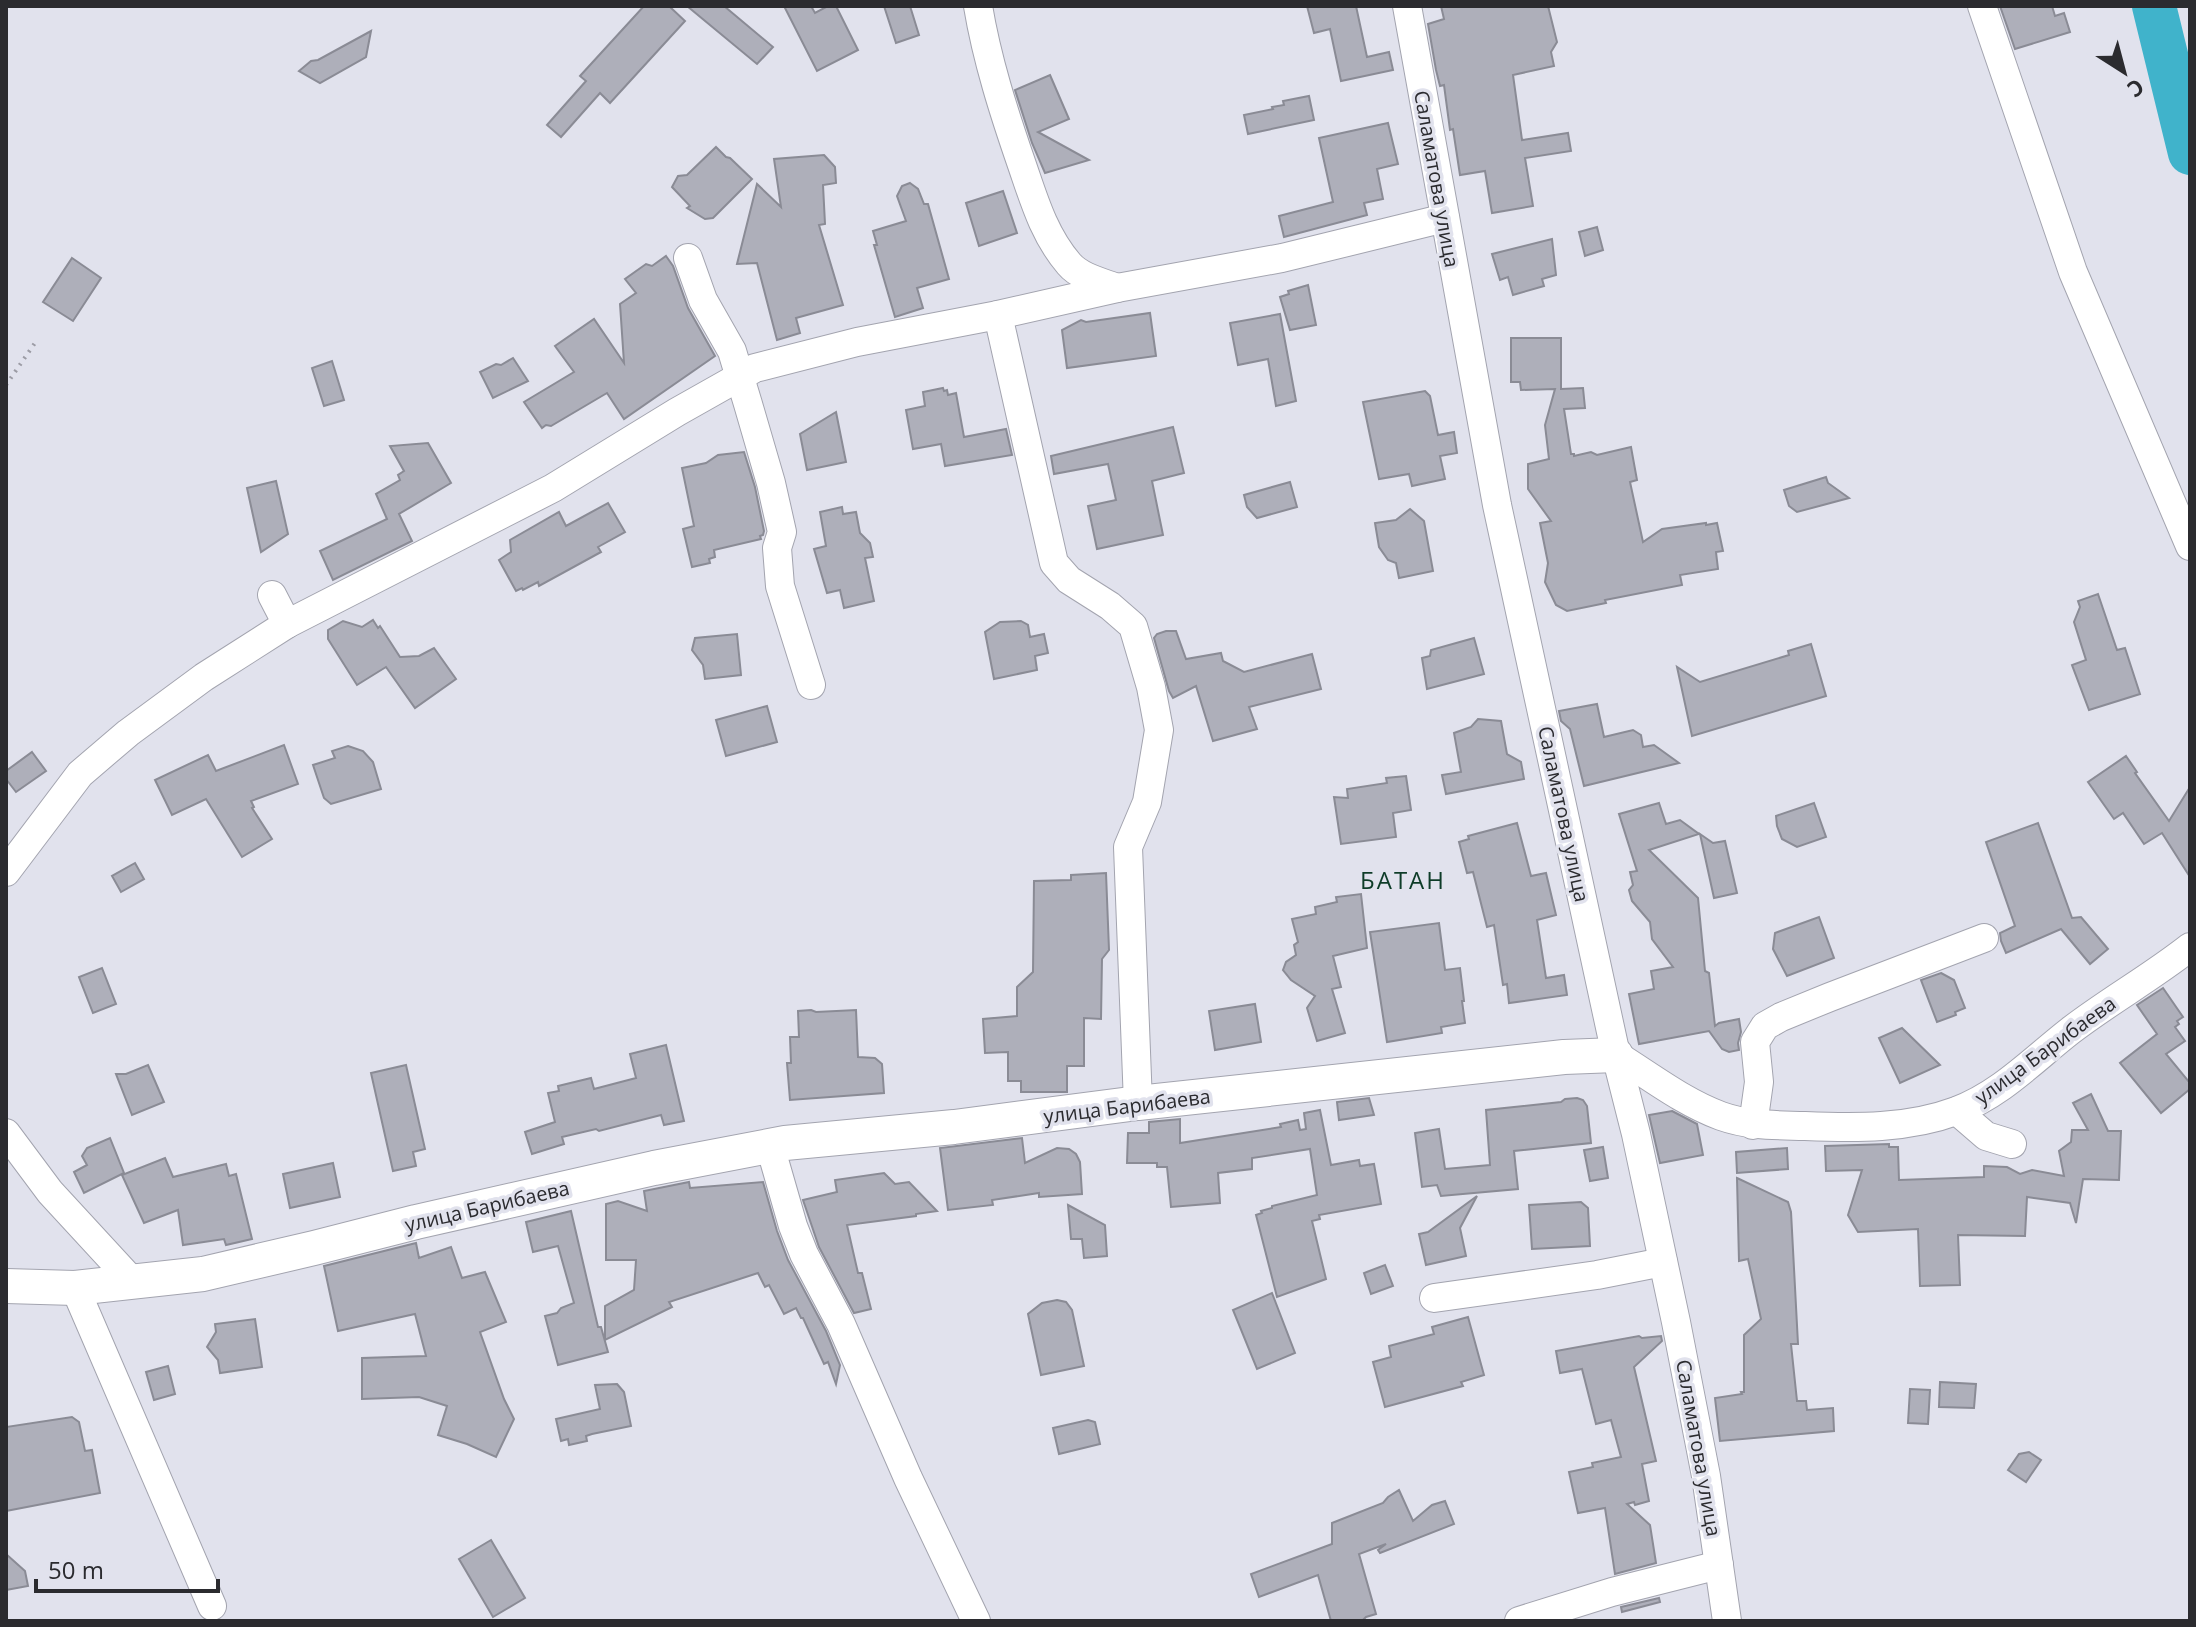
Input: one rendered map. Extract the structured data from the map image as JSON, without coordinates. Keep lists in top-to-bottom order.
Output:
{
  "streets": {
    "street": ["Саламатова улица", "улица Барибаева"]
  },
  "crossings": [
    ["Саламатова улица", "улица Барибаева"]
  ],
  "districts": ["БАТАН"],
  "scale_bar": "50 m",
  "north": "bottom right"
}
